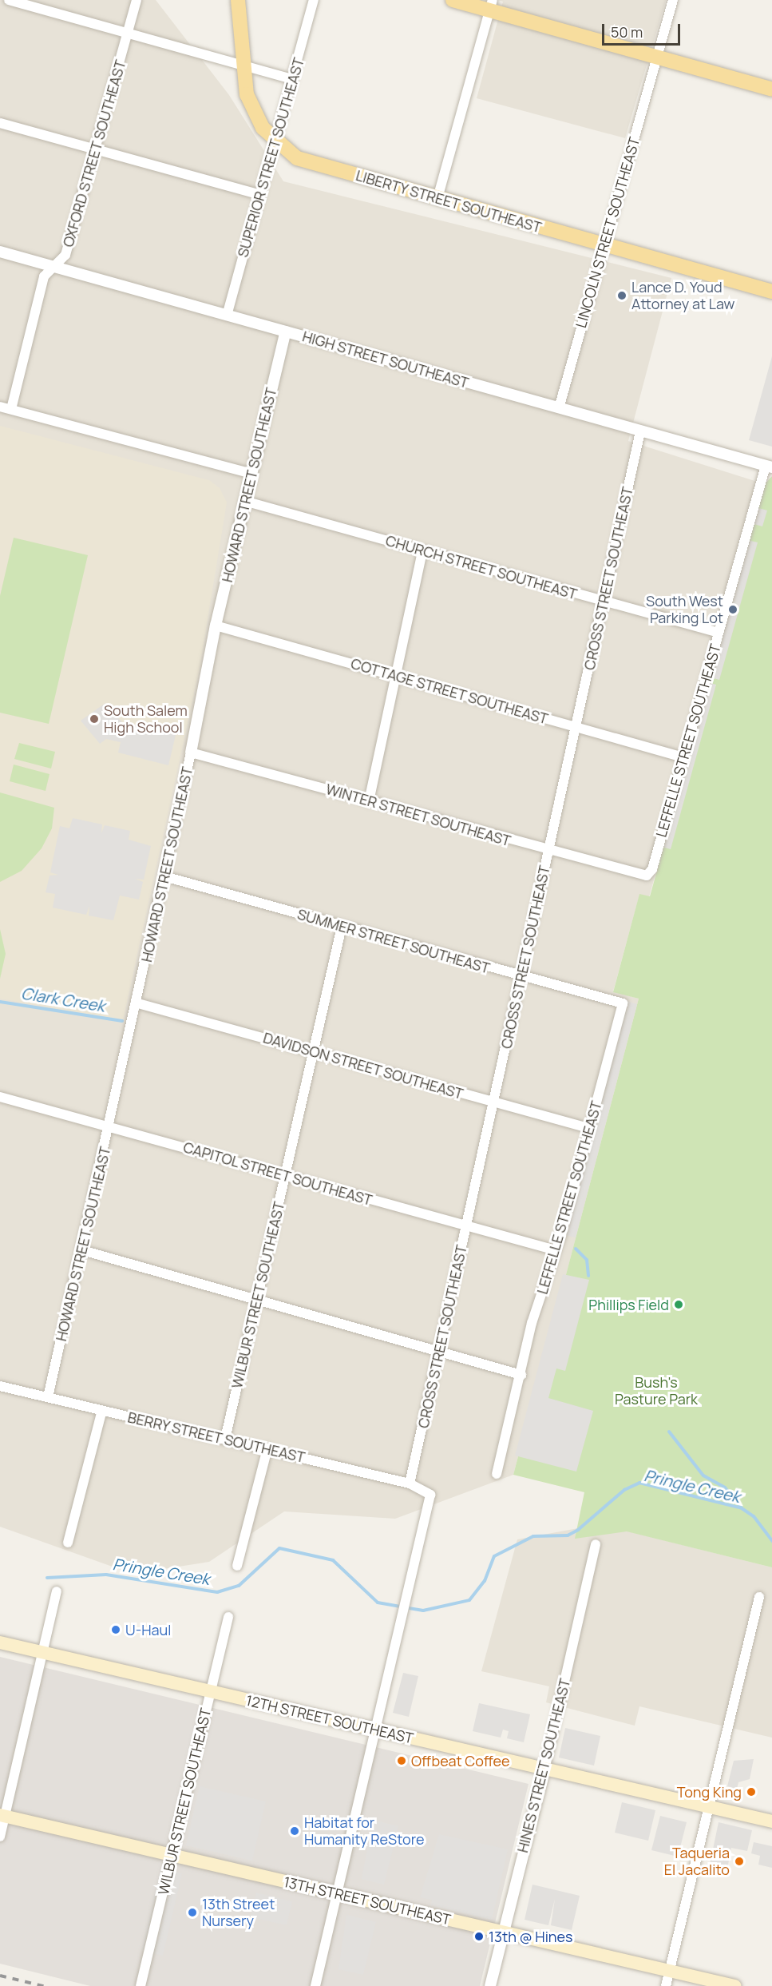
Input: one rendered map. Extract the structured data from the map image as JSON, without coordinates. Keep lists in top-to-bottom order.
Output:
{
  "streets": {
    "main road": ["LIBERTY STREET SOUTHEAST", "12TH STREET SOUTHEAST", "13TH STREET SOUTHEAST"],
    "street": [
      "OXFORD STREET SOUTHEAST",
      "SUPERIOR STREET SOUTHEAST",
      "LINCOLN STREET SOUTHEAST",
      "HIGH STREET SOUTHEAST",
      "HOWARD STREET SOUTHEAST",
      "CHURCH STREET SOUTHEAST",
      "CROSS STREET SOUTHEAST",
      "COTTAGE STREET SOUTHEAST",
      "LEFFELLE STREET SOUTHEAST",
      "WINTER STREET SOUTHEAST",
      "SUMMER STREET SOUTHEAST",
      "DAVIDSON STREET SOUTHEAST",
      "CAPITOL STREET SOUTHEAST",
      "WILBUR STREET SOUTHEAST",
      "BERRY STREET SOUTHEAST",
      "HINES STREET SOUTHEAST"
    ]
  },
  "crossings": [
    ["OXFORD STREET SOUTHEAST", "HIGH STREET SOUTHEAST"],
    ["SUPERIOR STREET SOUTHEAST", "LIBERTY STREET SOUTHEAST"],
    ["SUPERIOR STREET SOUTHEAST", "HIGH STREET SOUTHEAST"],
    ["LIBERTY STREET SOUTHEAST", "LINCOLN STREET SOUTHEAST"],
    ["LINCOLN STREET SOUTHEAST", "HIGH STREET SOUTHEAST"],
    ["HIGH STREET SOUTHEAST", "HOWARD STREET SOUTHEAST"],
    ["HIGH STREET SOUTHEAST", "CROSS STREET SOUTHEAST"],
    ["HIGH STREET SOUTHEAST", "LEFFELLE STREET SOUTHEAST"],
    ["HOWARD STREET SOUTHEAST", "CHURCH STREET SOUTHEAST"],
    ["HOWARD STREET SOUTHEAST", "COTTAGE STREET SOUTHEAST"],
    ["HOWARD STREET SOUTHEAST", "WINTER STREET SOUTHEAST"],
    ["HOWARD STREET SOUTHEAST", "SUMMER STREET SOUTHEAST"],
    ["HOWARD STREET SOUTHEAST", "DAVIDSON STREET SOUTHEAST"],
    ["HOWARD STREET SOUTHEAST", "CAPITOL STREET SOUTHEAST"],
    ["HOWARD STREET SOUTHEAST", "BERRY STREET SOUTHEAST"],
    ["CHURCH STREET SOUTHEAST", "CROSS STREET SOUTHEAST"],
    ["CHURCH STREET SOUTHEAST", "LEFFELLE STREET SOUTHEAST"],
    ["CROSS STREET SOUTHEAST", "COTTAGE STREET SOUTHEAST"],
    ["CROSS STREET SOUTHEAST", "WINTER STREET SOUTHEAST"],
    ["CROSS STREET SOUTHEAST", "SUMMER STREET SOUTHEAST"],
    ["CROSS STREET SOUTHEAST", "DAVIDSON STREET SOUTHEAST"],
    ["CROSS STREET SOUTHEAST", "CAPITOL STREET SOUTHEAST"],
    ["CROSS STREET SOUTHEAST", "BERRY STREET SOUTHEAST"],
    ["COTTAGE STREET SOUTHEAST", "LEFFELLE STREET SOUTHEAST"],
    ["LEFFELLE STREET SOUTHEAST", "WINTER STREET SOUTHEAST"],
    ["LEFFELLE STREET SOUTHEAST", "SUMMER STREET SOUTHEAST"],
    ["LEFFELLE STREET SOUTHEAST", "DAVIDSON STREET SOUTHEAST"],
    ["LEFFELLE STREET SOUTHEAST", "CAPITOL STREET SOUTHEAST"],
    ["SUMMER STREET SOUTHEAST", "WILBUR STREET SOUTHEAST"],
    ["DAVIDSON STREET SOUTHEAST", "WILBUR STREET SOUTHEAST"],
    ["CAPITOL STREET SOUTHEAST", "WILBUR STREET SOUTHEAST"],
    ["WILBUR STREET SOUTHEAST", "BERRY STREET SOUTHEAST"],
    ["WILBUR STREET SOUTHEAST", "12TH STREET SOUTHEAST"],
    ["WILBUR STREET SOUTHEAST", "13TH STREET SOUTHEAST"],
    ["BERRY STREET SOUTHEAST", "12TH STREET SOUTHEAST"],
    ["12TH STREET SOUTHEAST", "HINES STREET SOUTHEAST"],
    ["HINES STREET SOUTHEAST", "13TH STREET SOUTHEAST"]
  ],
  "water": ["Clark Creek", "Pringle Creek"],
  "parks": ["Bush's Pasture Park"],
  "places": [
    "Lance D. Youd Attorney at Law",
    "South West Parking Lot",
    "South Salem High School",
    "Phillips Field",
    "U-Haul",
    "Offbeat Coffee",
    "Tong King",
    "Habitat for Humanity ReStore",
    "Taqueria El Jacalito",
    "13th Street Nursery",
    "13th @ Hines"
  ],
  "scale_bar": "50 m"
}
